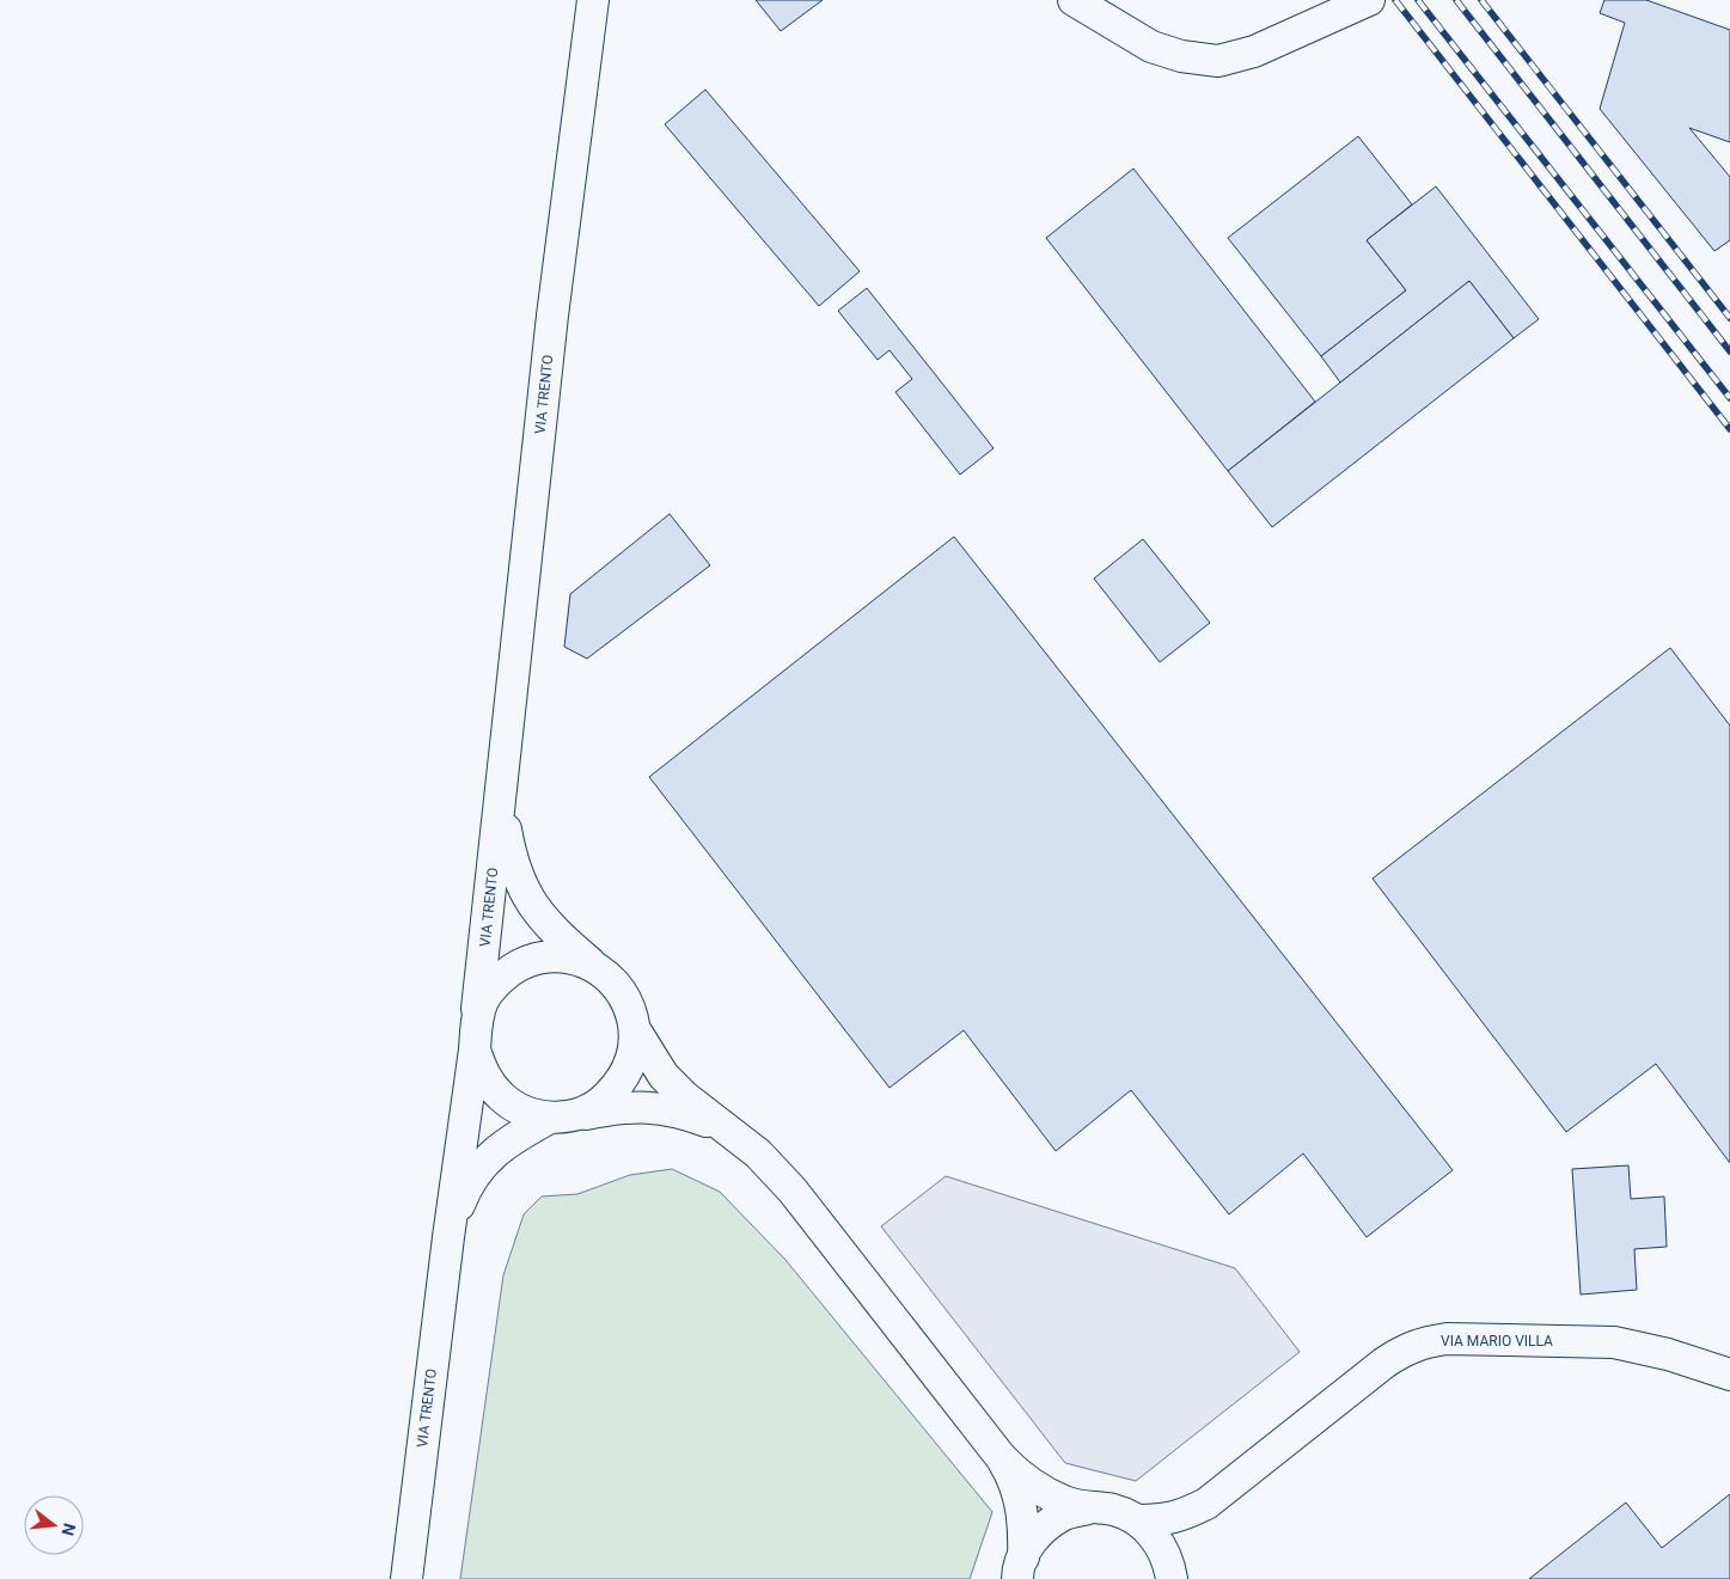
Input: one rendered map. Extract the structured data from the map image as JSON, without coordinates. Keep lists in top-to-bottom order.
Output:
{
  "streets": {
    "street": ["VIA TRENTO", "VIA MARIO VILLA"]
  },
  "north": "right"
}
